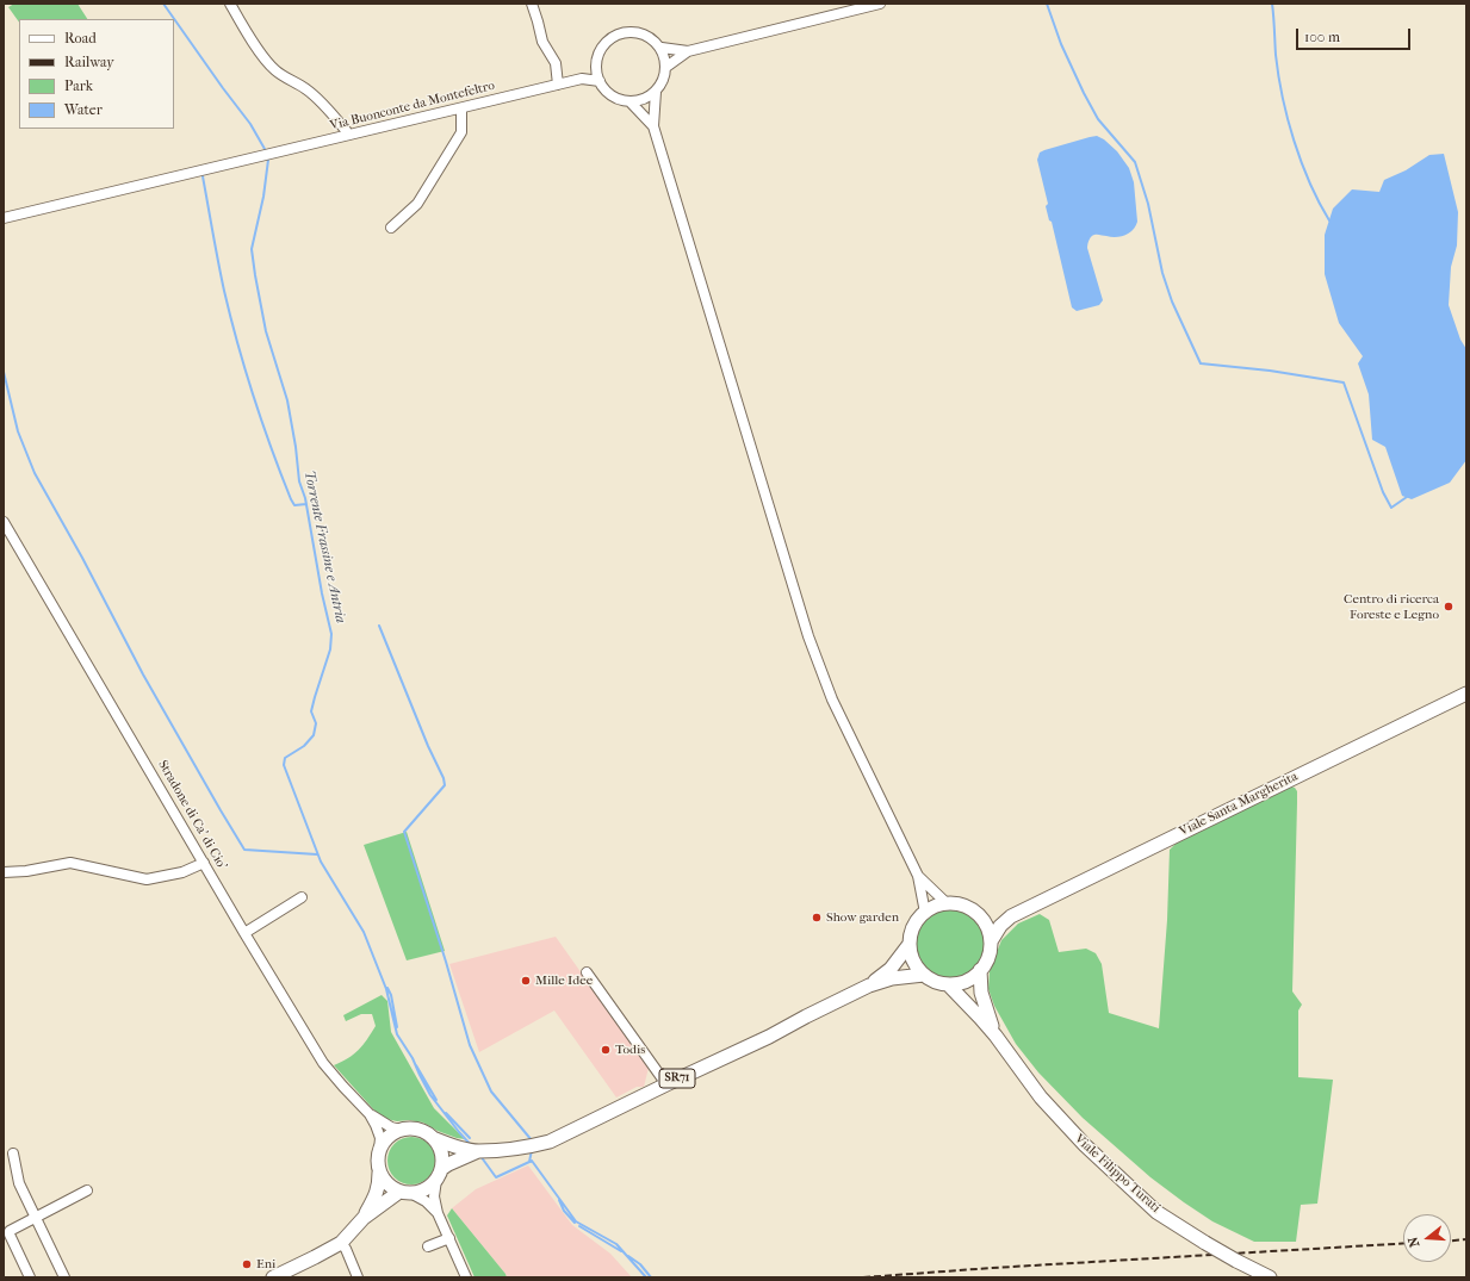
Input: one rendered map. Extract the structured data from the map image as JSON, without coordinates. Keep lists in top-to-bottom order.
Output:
{
  "streets": {
    "main road": ["Viale Santa Margherita", "SR71", "Viale Filippo Turati"],
    "street": ["Via Buonconte da Montefeltro", "Stradone di Ca' di Cio'"]
  },
  "crossings": [
    ["Viale Santa Margherita", "SR71"],
    ["Viale Santa Margherita", "Viale Filippo Turati"],
    ["SR71", "Viale Filippo Turati"]
  ],
  "water": ["Torrente Frassine e Antria"],
  "places": [
    "Centro di ricerca Foreste e Legno",
    "Show garden",
    "Mille Idee",
    "Todis",
    "Eni"
  ],
  "legend": [
    "Road",
    "Railway",
    "Park",
    "Water"
  ],
  "scale_bar": "100 m",
  "north": "left"
}
